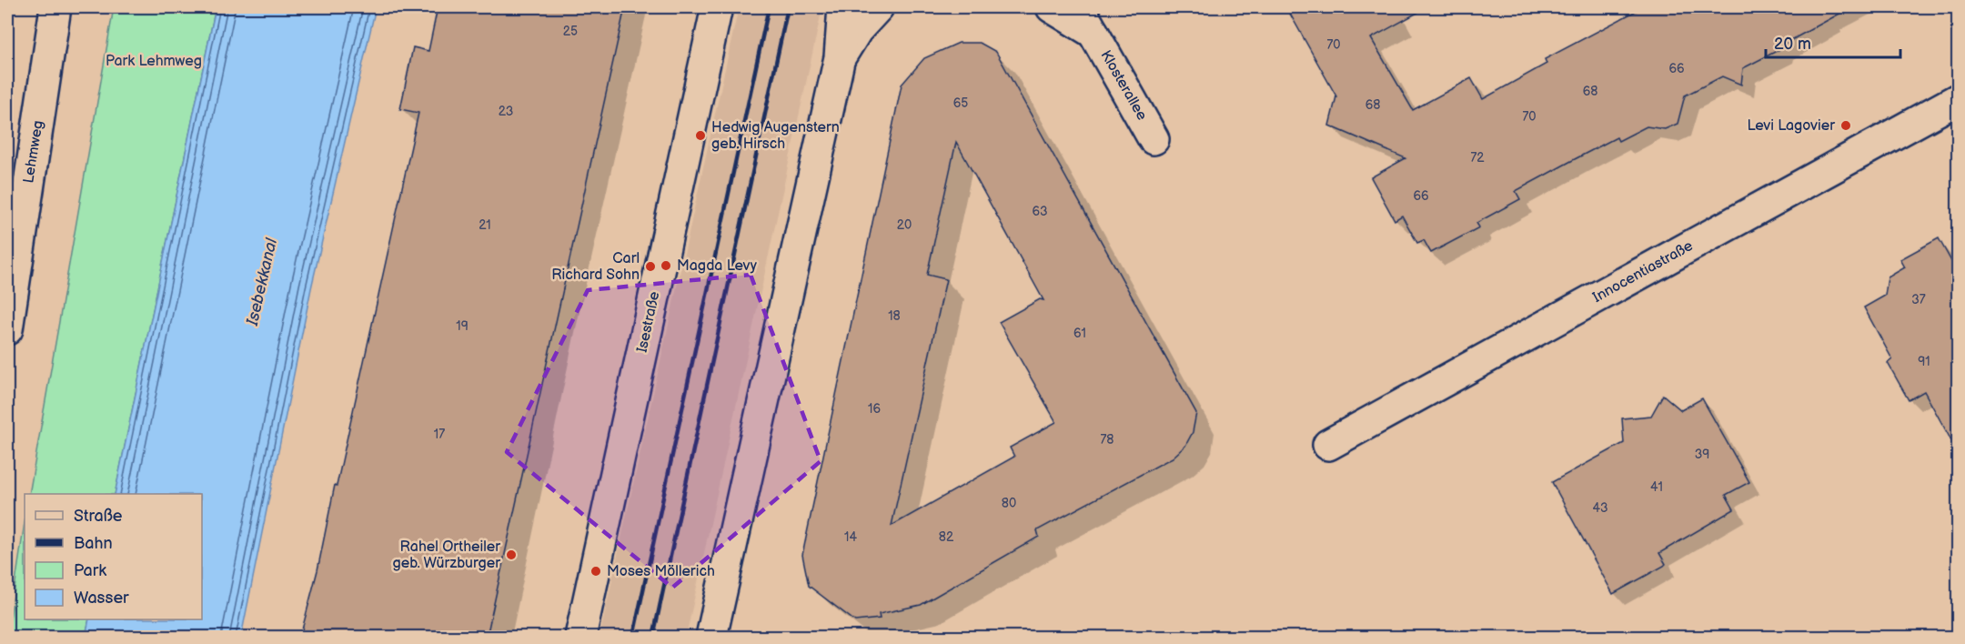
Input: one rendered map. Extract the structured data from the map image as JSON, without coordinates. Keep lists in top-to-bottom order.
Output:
{
  "streets": {
    "street": [
      "Klosterallee",
      "Lehmweg",
      "Innocentiastraße",
      "Isestraße"
    ]
  },
  "water": ["Isebekkanal"],
  "parks": ["Park Lehmweg"],
  "places": [
    "Levi Lagovier",
    "Hedwig Augenstern geb. Hirsch",
    "Magda Levy",
    "Carl Richard Sohn",
    "Rahel Ortheiler geb. Würzburger",
    "Moses Möllerich"
  ],
  "house_numbers": [
    "25",
    "70",
    "66",
    "68",
    "65",
    "68",
    "23",
    "70",
    "72",
    "66",
    "63",
    "21",
    "20",
    "37",
    "18",
    "19",
    "61",
    "91",
    "16",
    "17",
    "78",
    "39",
    "41",
    "80",
    "43",
    "14",
    "82"
  ],
  "legend": [
    "Straße",
    "Bahn",
    "Park",
    "Wasser"
  ],
  "scale_bar": "20 m"
}
